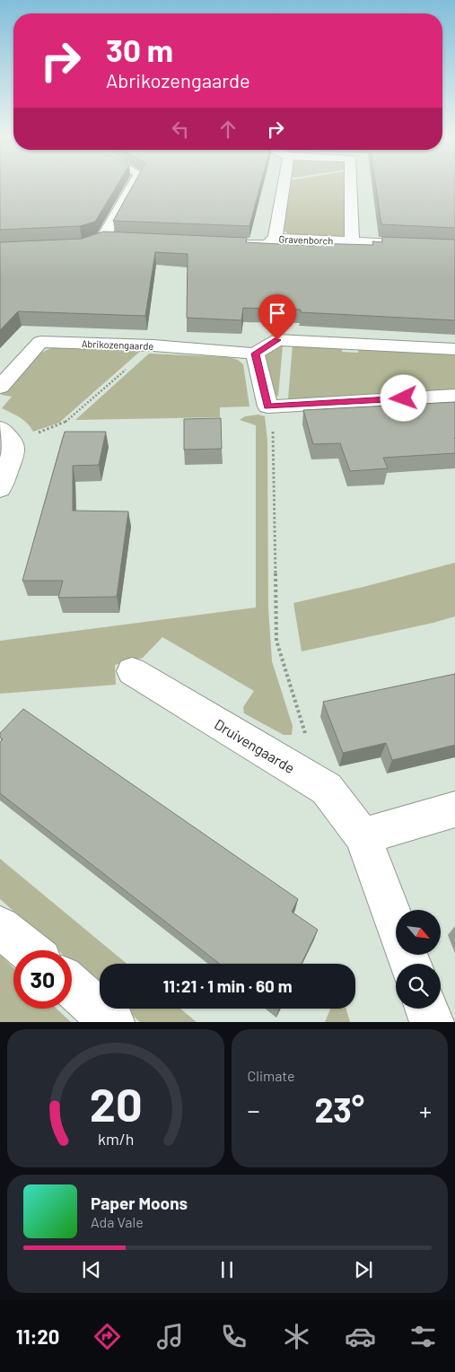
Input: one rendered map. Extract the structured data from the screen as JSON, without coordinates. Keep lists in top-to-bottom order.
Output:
{
  "streets": {
    "street": ["Gravenborch", "Abrikozengaarde", "Druivengaarde"]
  },
  "north": "bottom right",
  "page": {
    "turn": ["30 m", "Abrikozengaarde"],
    "limit": "30",
    "trip": "11:21 · 1 min · 60 m",
    "tile": "Climate",
    "heat": ["−", "23°", "+"],
    "song": ["Paper Moons", "Ada Vale"],
    "tabs": "11:20",
    "gauge": ["20", "km/h"]
  }
}
